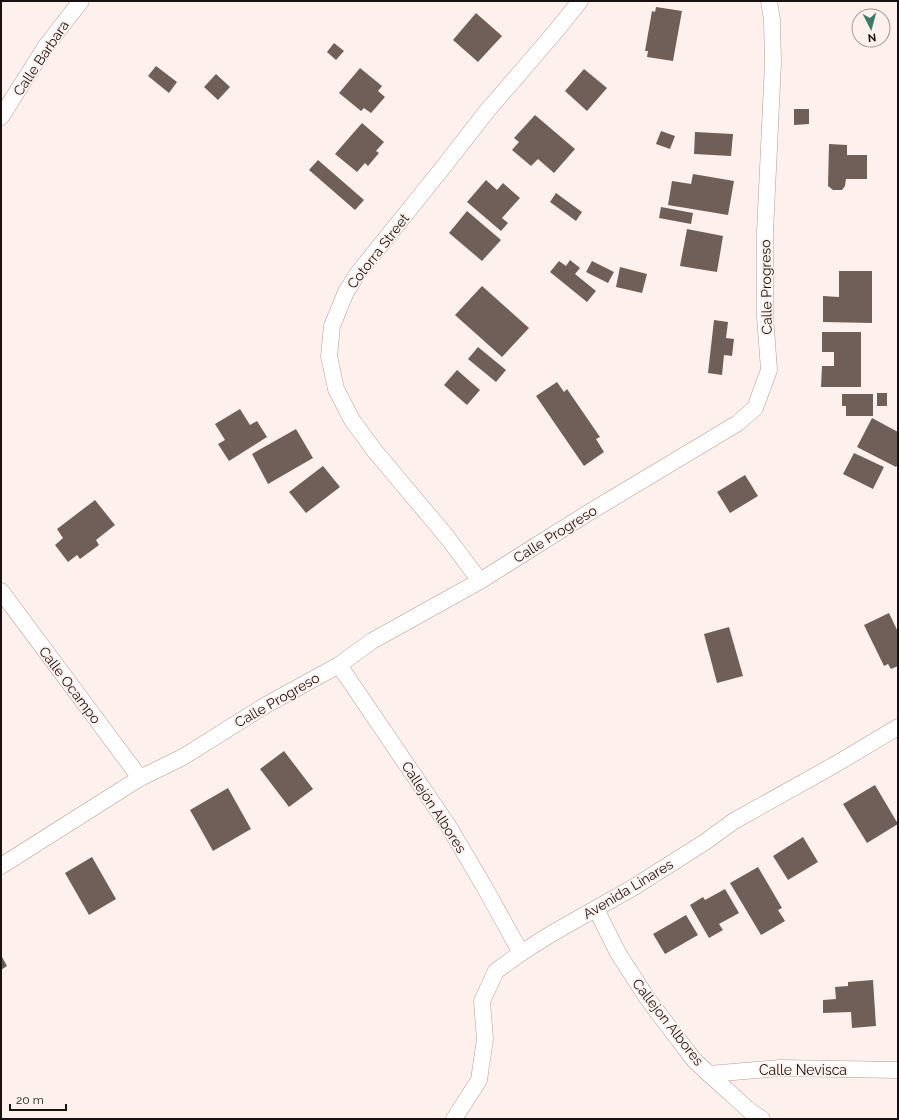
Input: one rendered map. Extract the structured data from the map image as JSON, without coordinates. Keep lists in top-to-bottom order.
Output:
{
  "streets": {
    "street": [
      "Calle Barbara",
      "Cotorra Street",
      "Calle Progreso",
      "Calle Ocampo",
      "Callejón Albores",
      "Avenida Linares",
      "Callejon Albores",
      "Calle Nevisca"
    ]
  },
  "crossings": [
    ["Cotorra Street", "Calle Progreso"],
    ["Calle Progreso", "Calle Ocampo"],
    ["Calle Progreso", "Callejón Albores"],
    ["Callejón Albores", "Avenida Linares"],
    ["Avenida Linares", "Callejon Albores"],
    ["Callejon Albores", "Calle Nevisca"]
  ],
  "scale_bar": "20 m",
  "north": "bottom"
}
